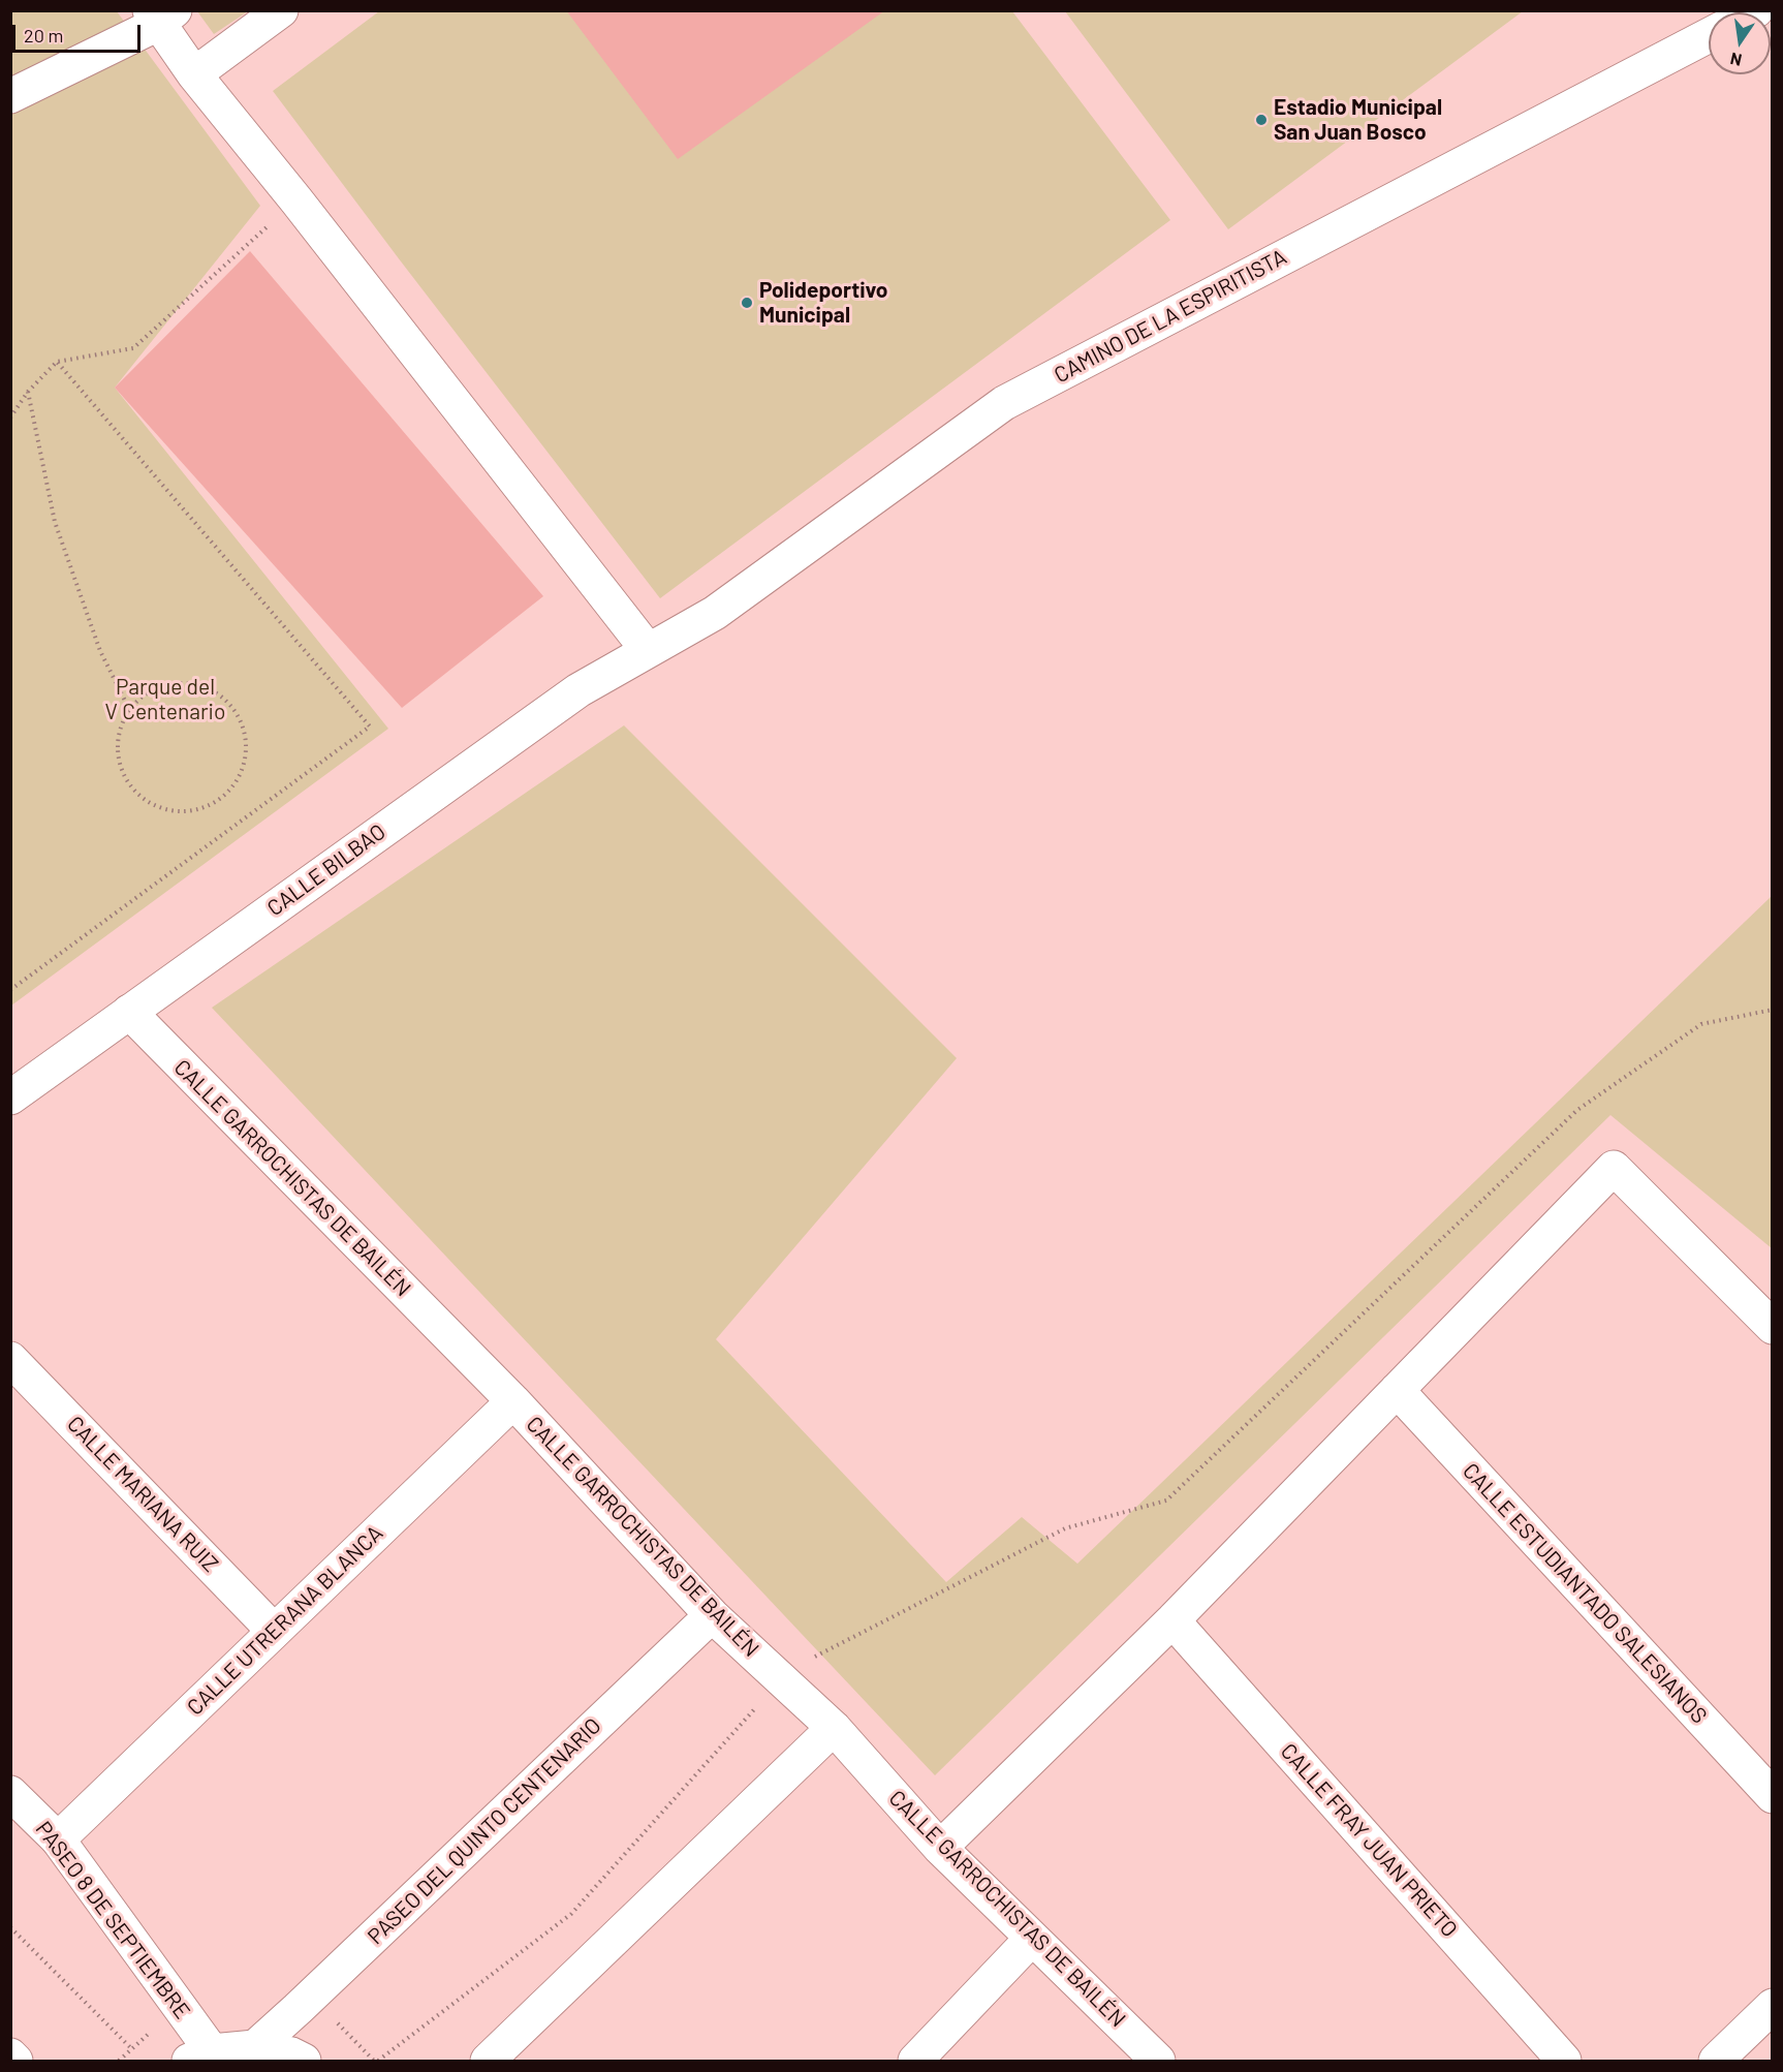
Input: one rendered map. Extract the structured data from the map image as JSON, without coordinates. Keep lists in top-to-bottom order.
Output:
{
  "streets": {
    "street": [
      "CAMINO DE LA ESPIRITISTA",
      "CALLE BILBAO",
      "CALLE GARROCHISTAS DE BAILÉN",
      "CALLE MARIANA RUIZ",
      "CALLE ESTUDIANTADO SALESIANOS",
      "CALLE UTRERANA BLANCA",
      "PASEO DEL QUINTO CENTENARIO",
      "CALLE FRAY JUAN PRIETO",
      "PASEO 8 DE SEPTIEMBRE"
    ]
  },
  "crossings": [
    ["CAMINO DE LA ESPIRITISTA", "CALLE BILBAO"],
    ["CALLE BILBAO", "CALLE GARROCHISTAS DE BAILÉN"],
    ["CALLE GARROCHISTAS DE BAILÉN", "CALLE UTRERANA BLANCA"],
    ["CALLE GARROCHISTAS DE BAILÉN", "PASEO DEL QUINTO CENTENARIO"],
    ["CALLE MARIANA RUIZ", "CALLE UTRERANA BLANCA"],
    ["CALLE UTRERANA BLANCA", "PASEO 8 DE SEPTIEMBRE"]
  ],
  "parks": ["Parque del V Centenario"],
  "places": ["Estadio Municipal San Juan Bosco", "Polideportivo Municipal"],
  "scale_bar": "20 m",
  "north": "bottom"
}
